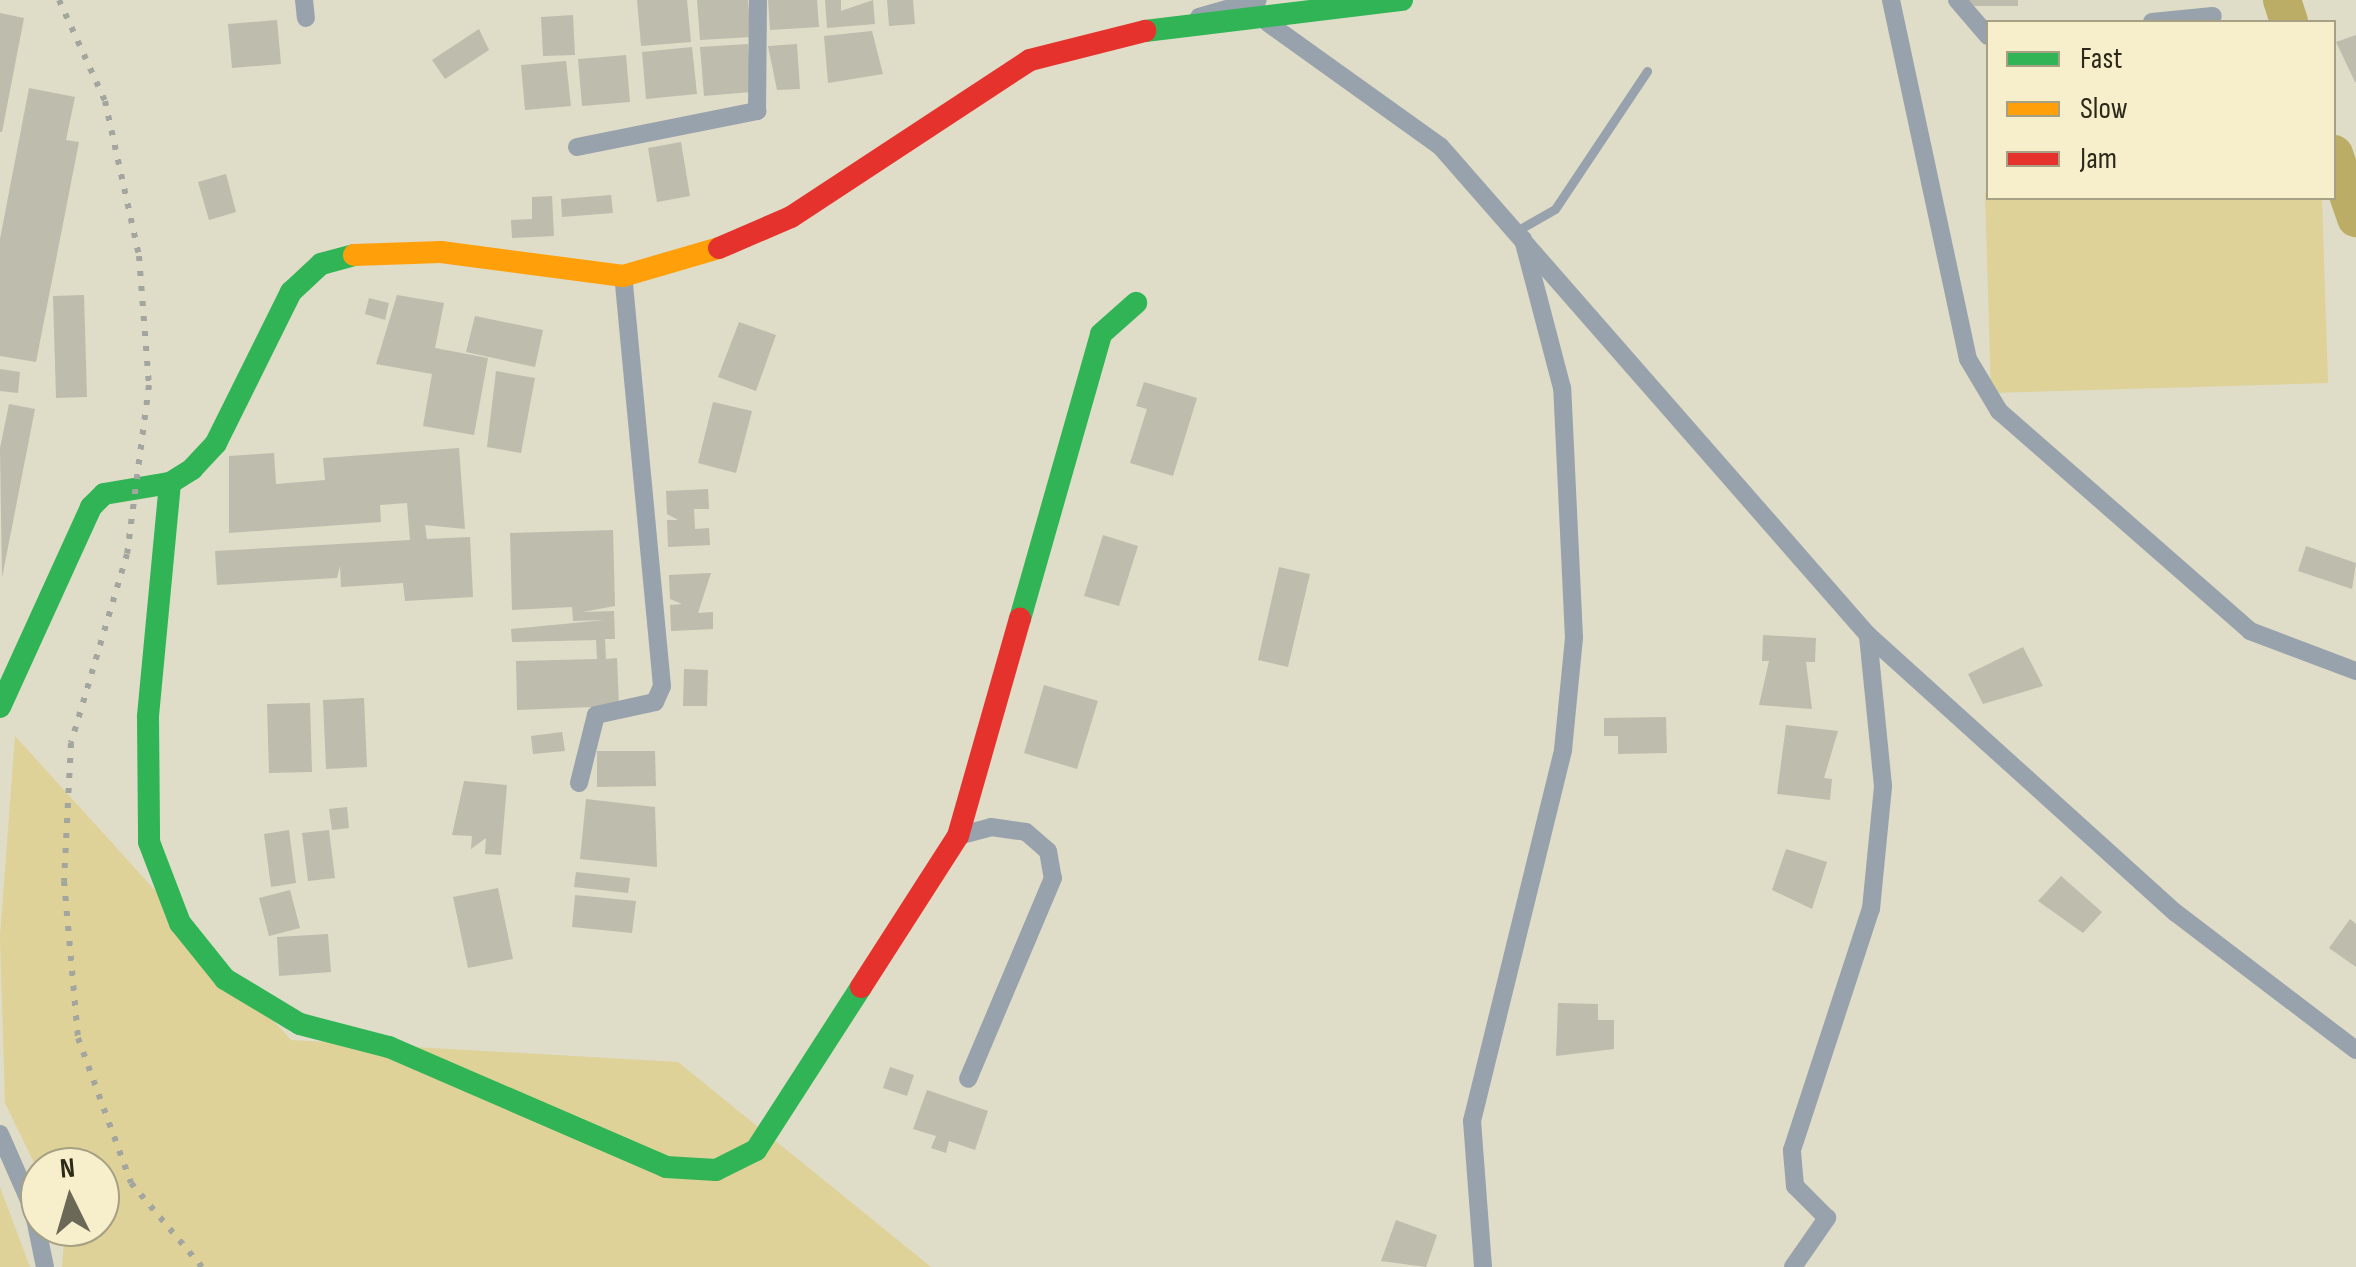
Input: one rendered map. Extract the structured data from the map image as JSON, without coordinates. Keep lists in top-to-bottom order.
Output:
{
  "legend": ["Fast", "Slow", "Jam"],
  "north": "top"
}
